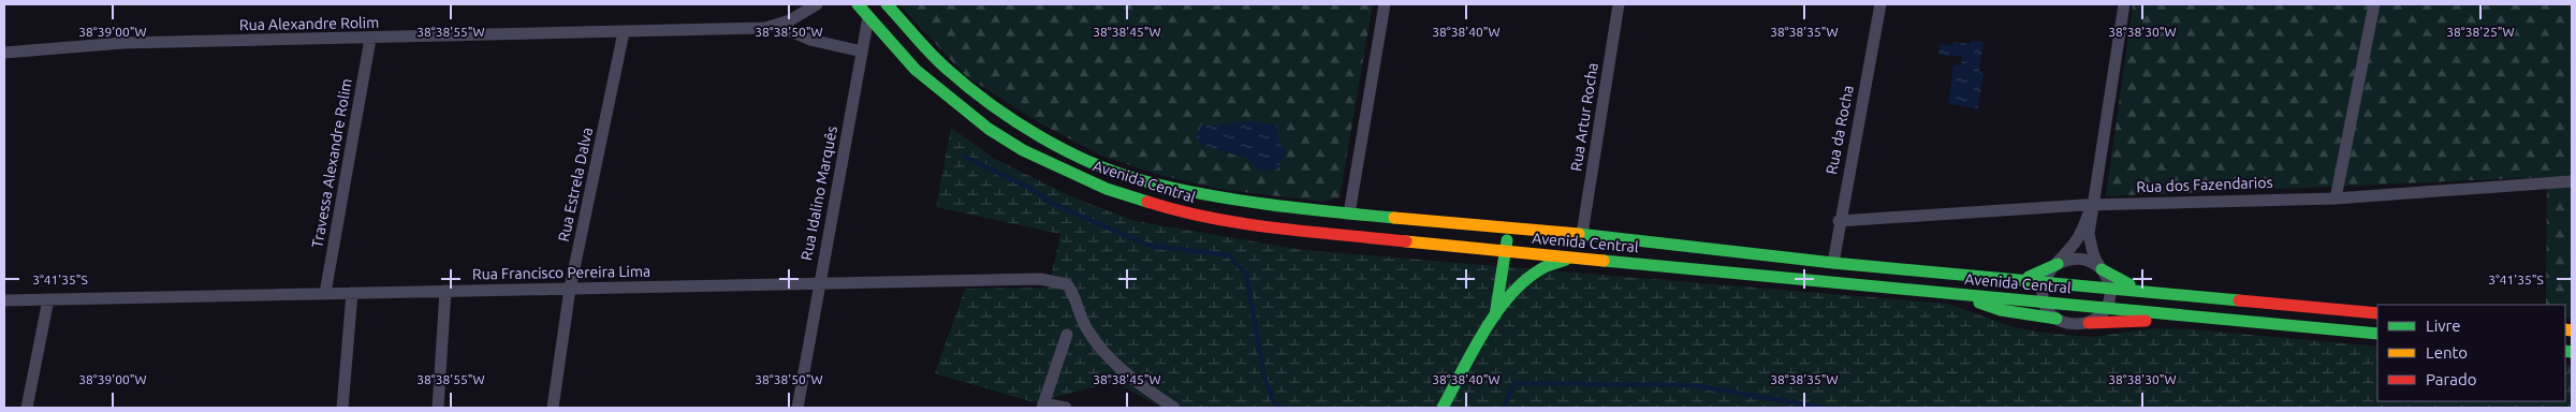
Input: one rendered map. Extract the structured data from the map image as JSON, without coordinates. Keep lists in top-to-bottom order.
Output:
{
  "streets": {
    "main road": ["Avenida Central"],
    "street": [
      "Rua Alexandre Rolim",
      "Rua Artur Rocha",
      "Rua da Rocha",
      "Travessa Alexandre Rolim",
      "Rua Estrela Dalva",
      "Rua dos Fazendarios",
      "Rua Idalino Marquês",
      "Rua Francisco Pereira Lima"
    ]
  },
  "crossings": [
    ["Rua Alexandre Rolim", "Travessa Alexandre Rolim"],
    ["Rua Alexandre Rolim", "Rua Estrela Dalva"],
    ["Rua Alexandre Rolim", "Rua Idalino Marquês"],
    ["Rua Artur Rocha", "Avenida Central"],
    ["Rua da Rocha", "Avenida Central"],
    ["Rua da Rocha", "Rua dos Fazendarios"],
    ["Travessa Alexandre Rolim", "Rua Francisco Pereira Lima"],
    ["Avenida Central", "Rua Idalino Marquês"],
    ["Rua Estrela Dalva", "Rua Francisco Pereira Lima"],
    ["Rua Idalino Marquês", "Rua Francisco Pereira Lima"]
  ],
  "legend": ["Livre", "Lento", "Parado"],
  "coordinates": [
    "38°39'00\"W",
    "38°38'55\"W",
    "38°38'50\"W",
    "38°38'45\"W",
    "38°38'40\"W",
    "38°38'35\"W",
    "38°38'30\"W",
    "38°38'25\"W",
    "3°41'35\"S"
  ]
}
